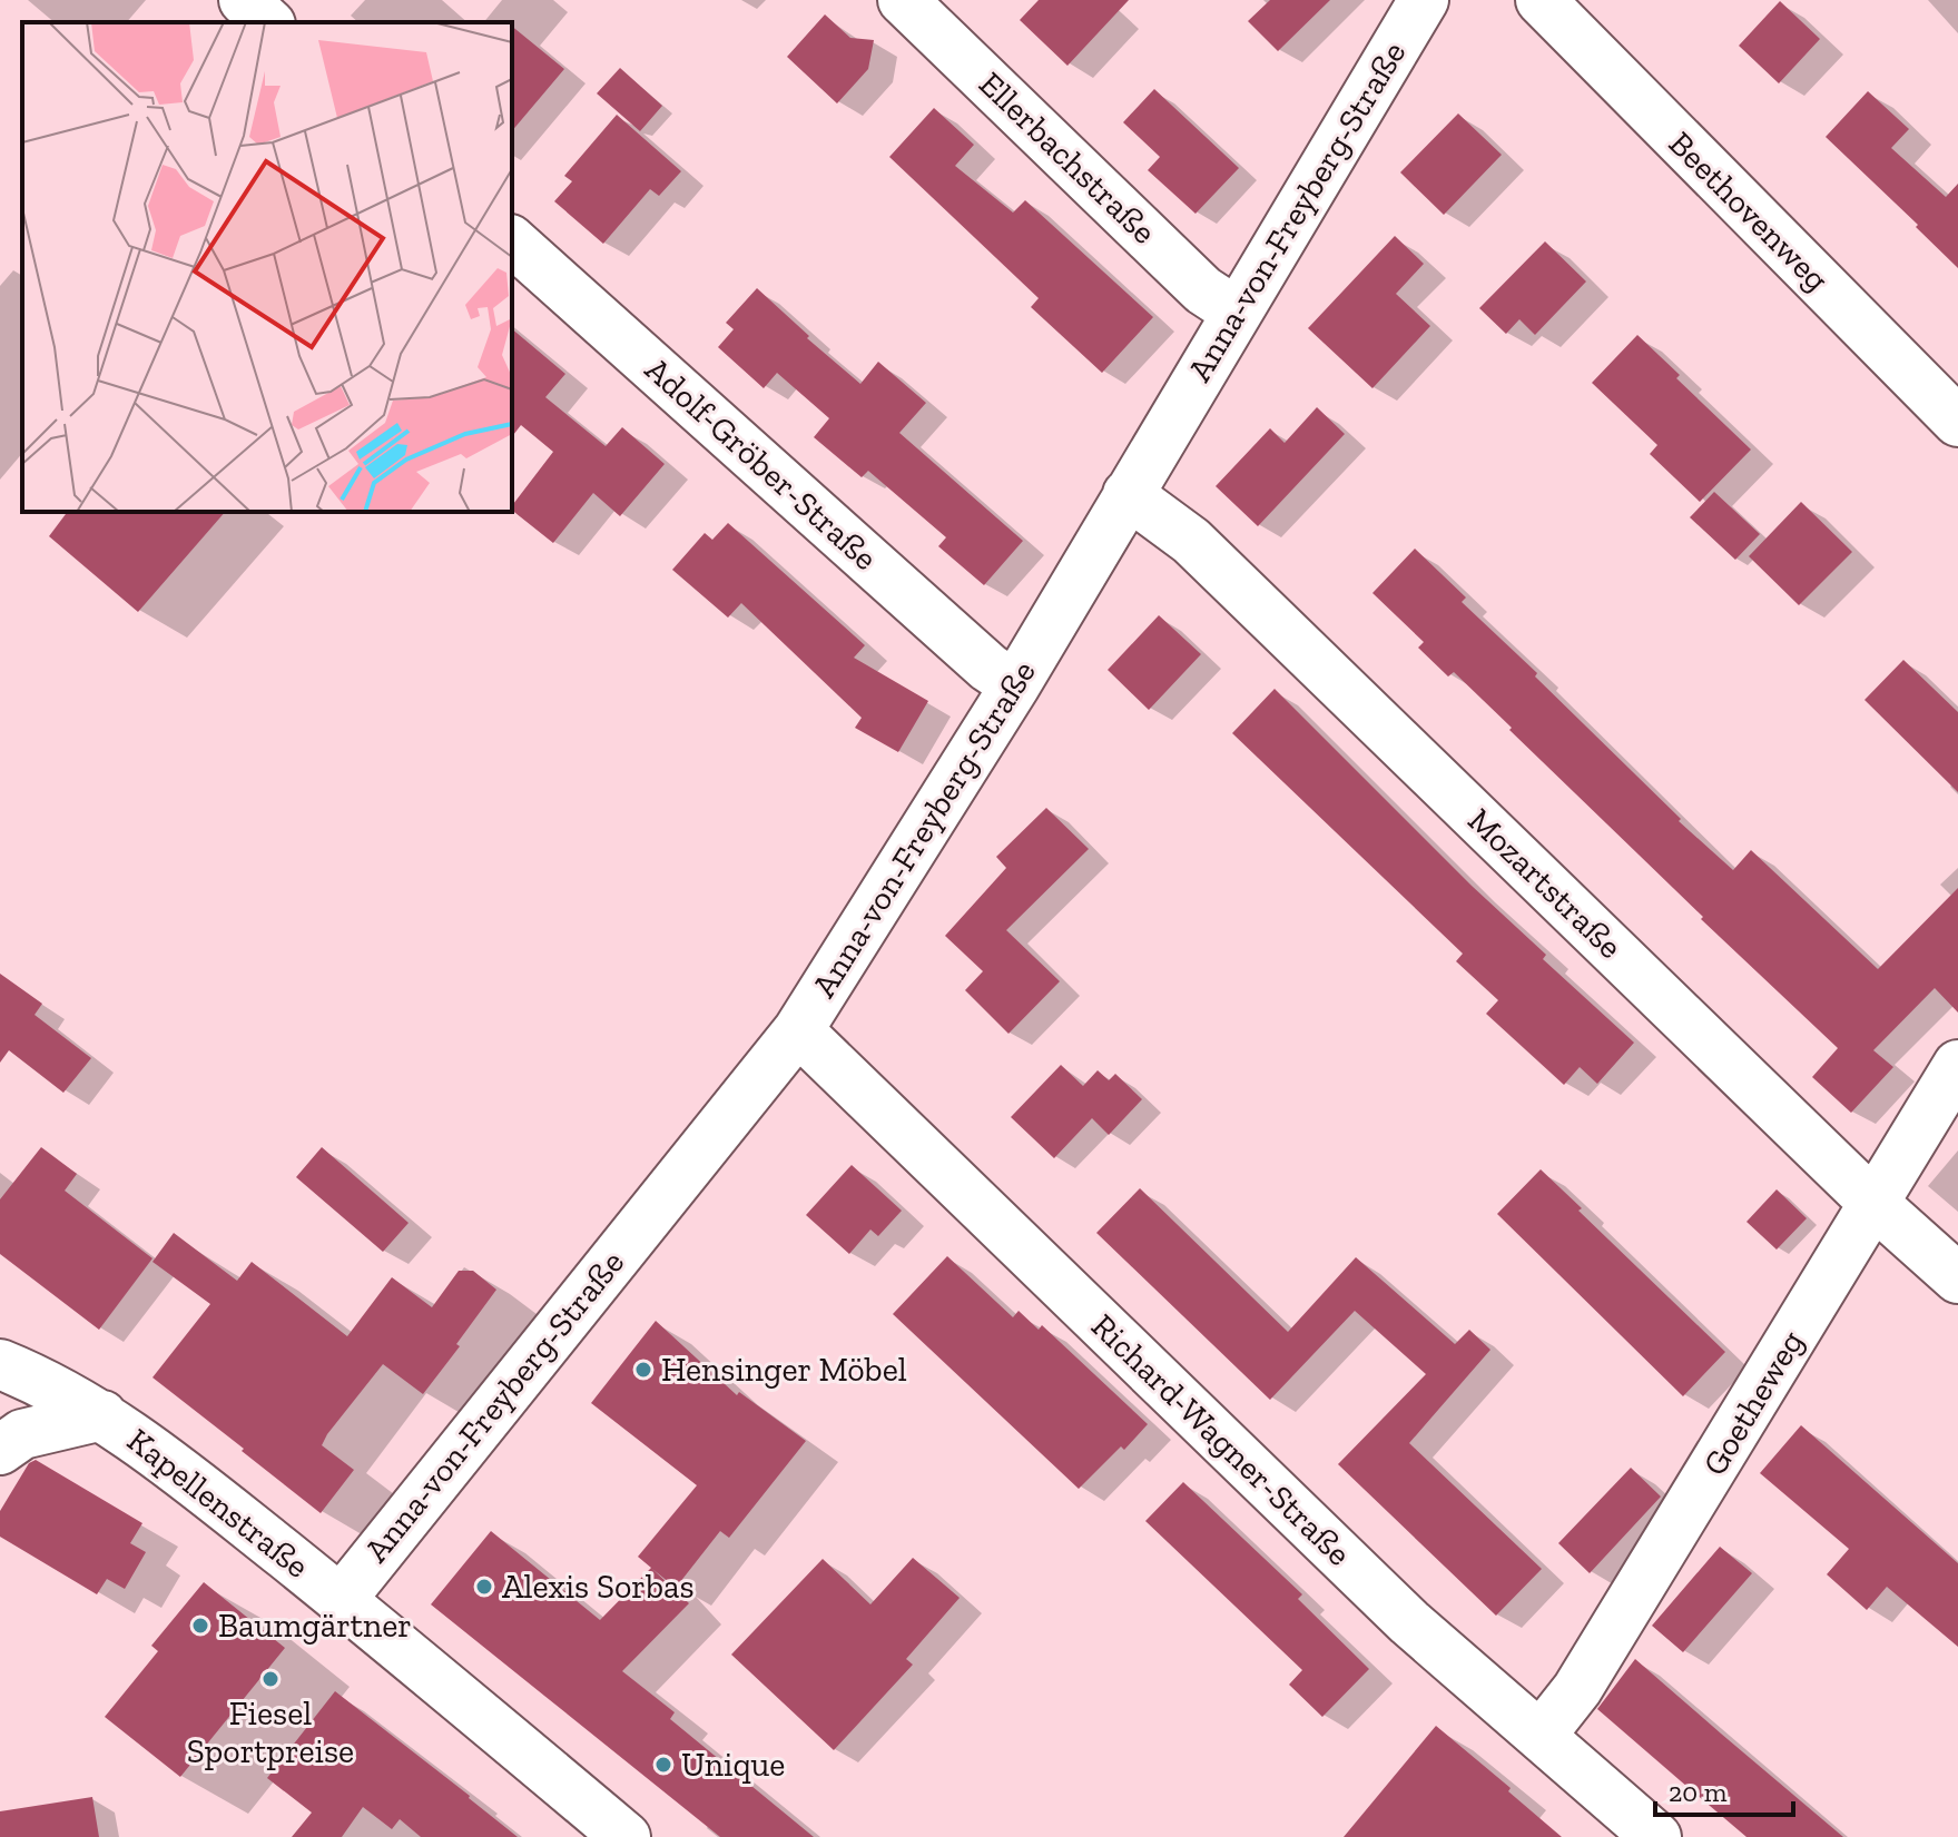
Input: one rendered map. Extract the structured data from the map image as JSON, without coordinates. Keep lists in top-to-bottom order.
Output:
{
  "streets": {
    "street": [
      "Ellerbachstraße",
      "Anna-von-Freyberg-Straße",
      "Beethovenweg",
      "Adolf-Gröber-Straße",
      "Mozartstraße",
      "Goetheweg",
      "Richard-Wagner-Straße",
      "Kapellenstraße"
    ]
  },
  "crossings": [
    ["Ellerbachstraße", "Anna-von-Freyberg-Straße"],
    ["Anna-von-Freyberg-Straße", "Adolf-Gröber-Straße"],
    ["Anna-von-Freyberg-Straße", "Mozartstraße"],
    ["Anna-von-Freyberg-Straße", "Richard-Wagner-Straße"],
    ["Anna-von-Freyberg-Straße", "Kapellenstraße"],
    ["Mozartstraße", "Goetheweg"],
    ["Goetheweg", "Richard-Wagner-Straße"]
  ],
  "places": [
    "Hensinger Möbel",
    "Alexis Sorbas",
    "Baumgärtner",
    "Fiesel Sportpreise",
    "Unique"
  ],
  "scale_bar": "20 m"
}
